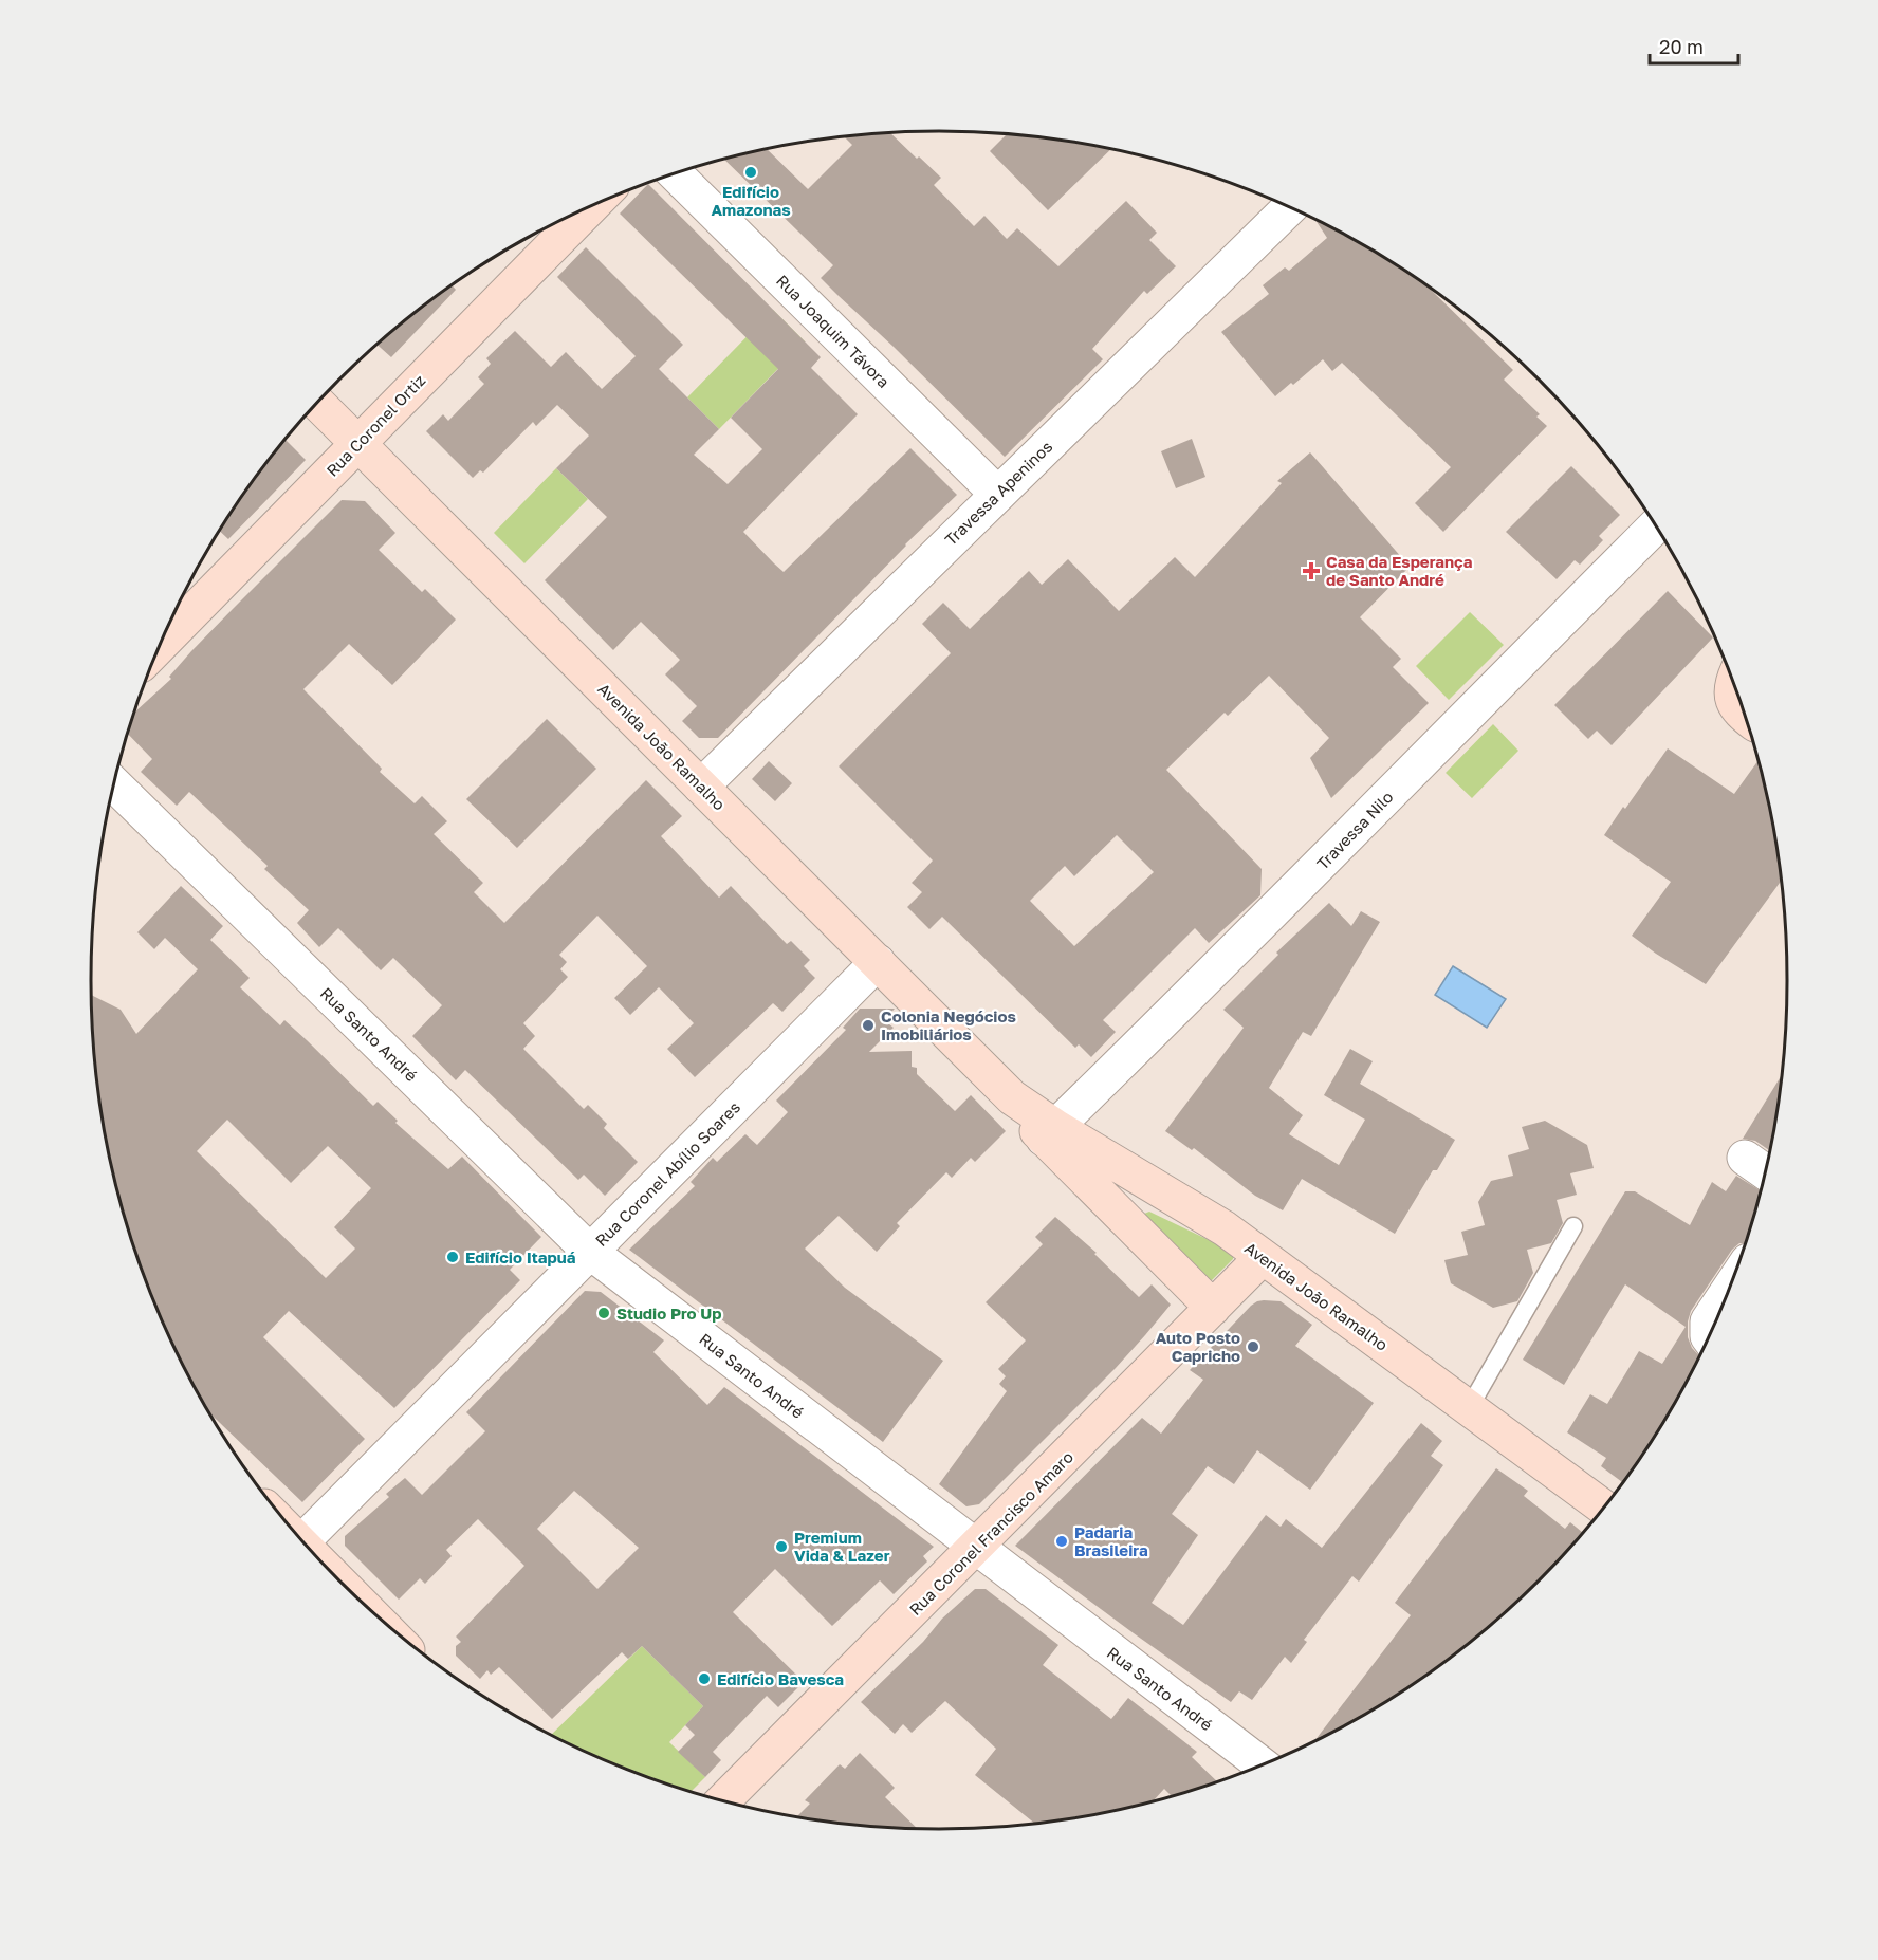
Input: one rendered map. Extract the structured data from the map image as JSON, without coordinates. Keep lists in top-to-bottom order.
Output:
{
  "streets": {
    "street": [
      "Rua Joaquim Távora",
      "Rua Coronel Ortiz",
      "Travessa Apeninos",
      "Avenida João Ramalho",
      "Travessa Nilo",
      "Rua Santo André",
      "Rua Coronel Abílio Soares",
      "Rua Coronel Francisco Amaro"
    ]
  },
  "crossings": [
    ["Rua Joaquim Távora", "Travessa Apeninos"],
    ["Rua Coronel Ortiz", "Avenida João Ramalho"],
    ["Travessa Apeninos", "Avenida João Ramalho"],
    ["Avenida João Ramalho", "Travessa Nilo"],
    ["Avenida João Ramalho", "Rua Coronel Abílio Soares"],
    ["Avenida João Ramalho", "Rua Coronel Francisco Amaro"],
    ["Rua Santo André", "Rua Coronel Abílio Soares"],
    ["Rua Santo André", "Rua Coronel Francisco Amaro"]
  ],
  "places": {
    "other": [
      "Edifício Amazonas",
      "Colonia Negócios Imobiliários",
      "Edifício Itapuá",
      "Studio Pro Up",
      "Auto Posto Capricho",
      "Padaria Brasileira",
      "Premium Vida & Lazer",
      "Edifício Bavesca"
    ],
    "health": ["Casa da Esperança de Santo André"]
  },
  "scale_bar": "20 m"
}
